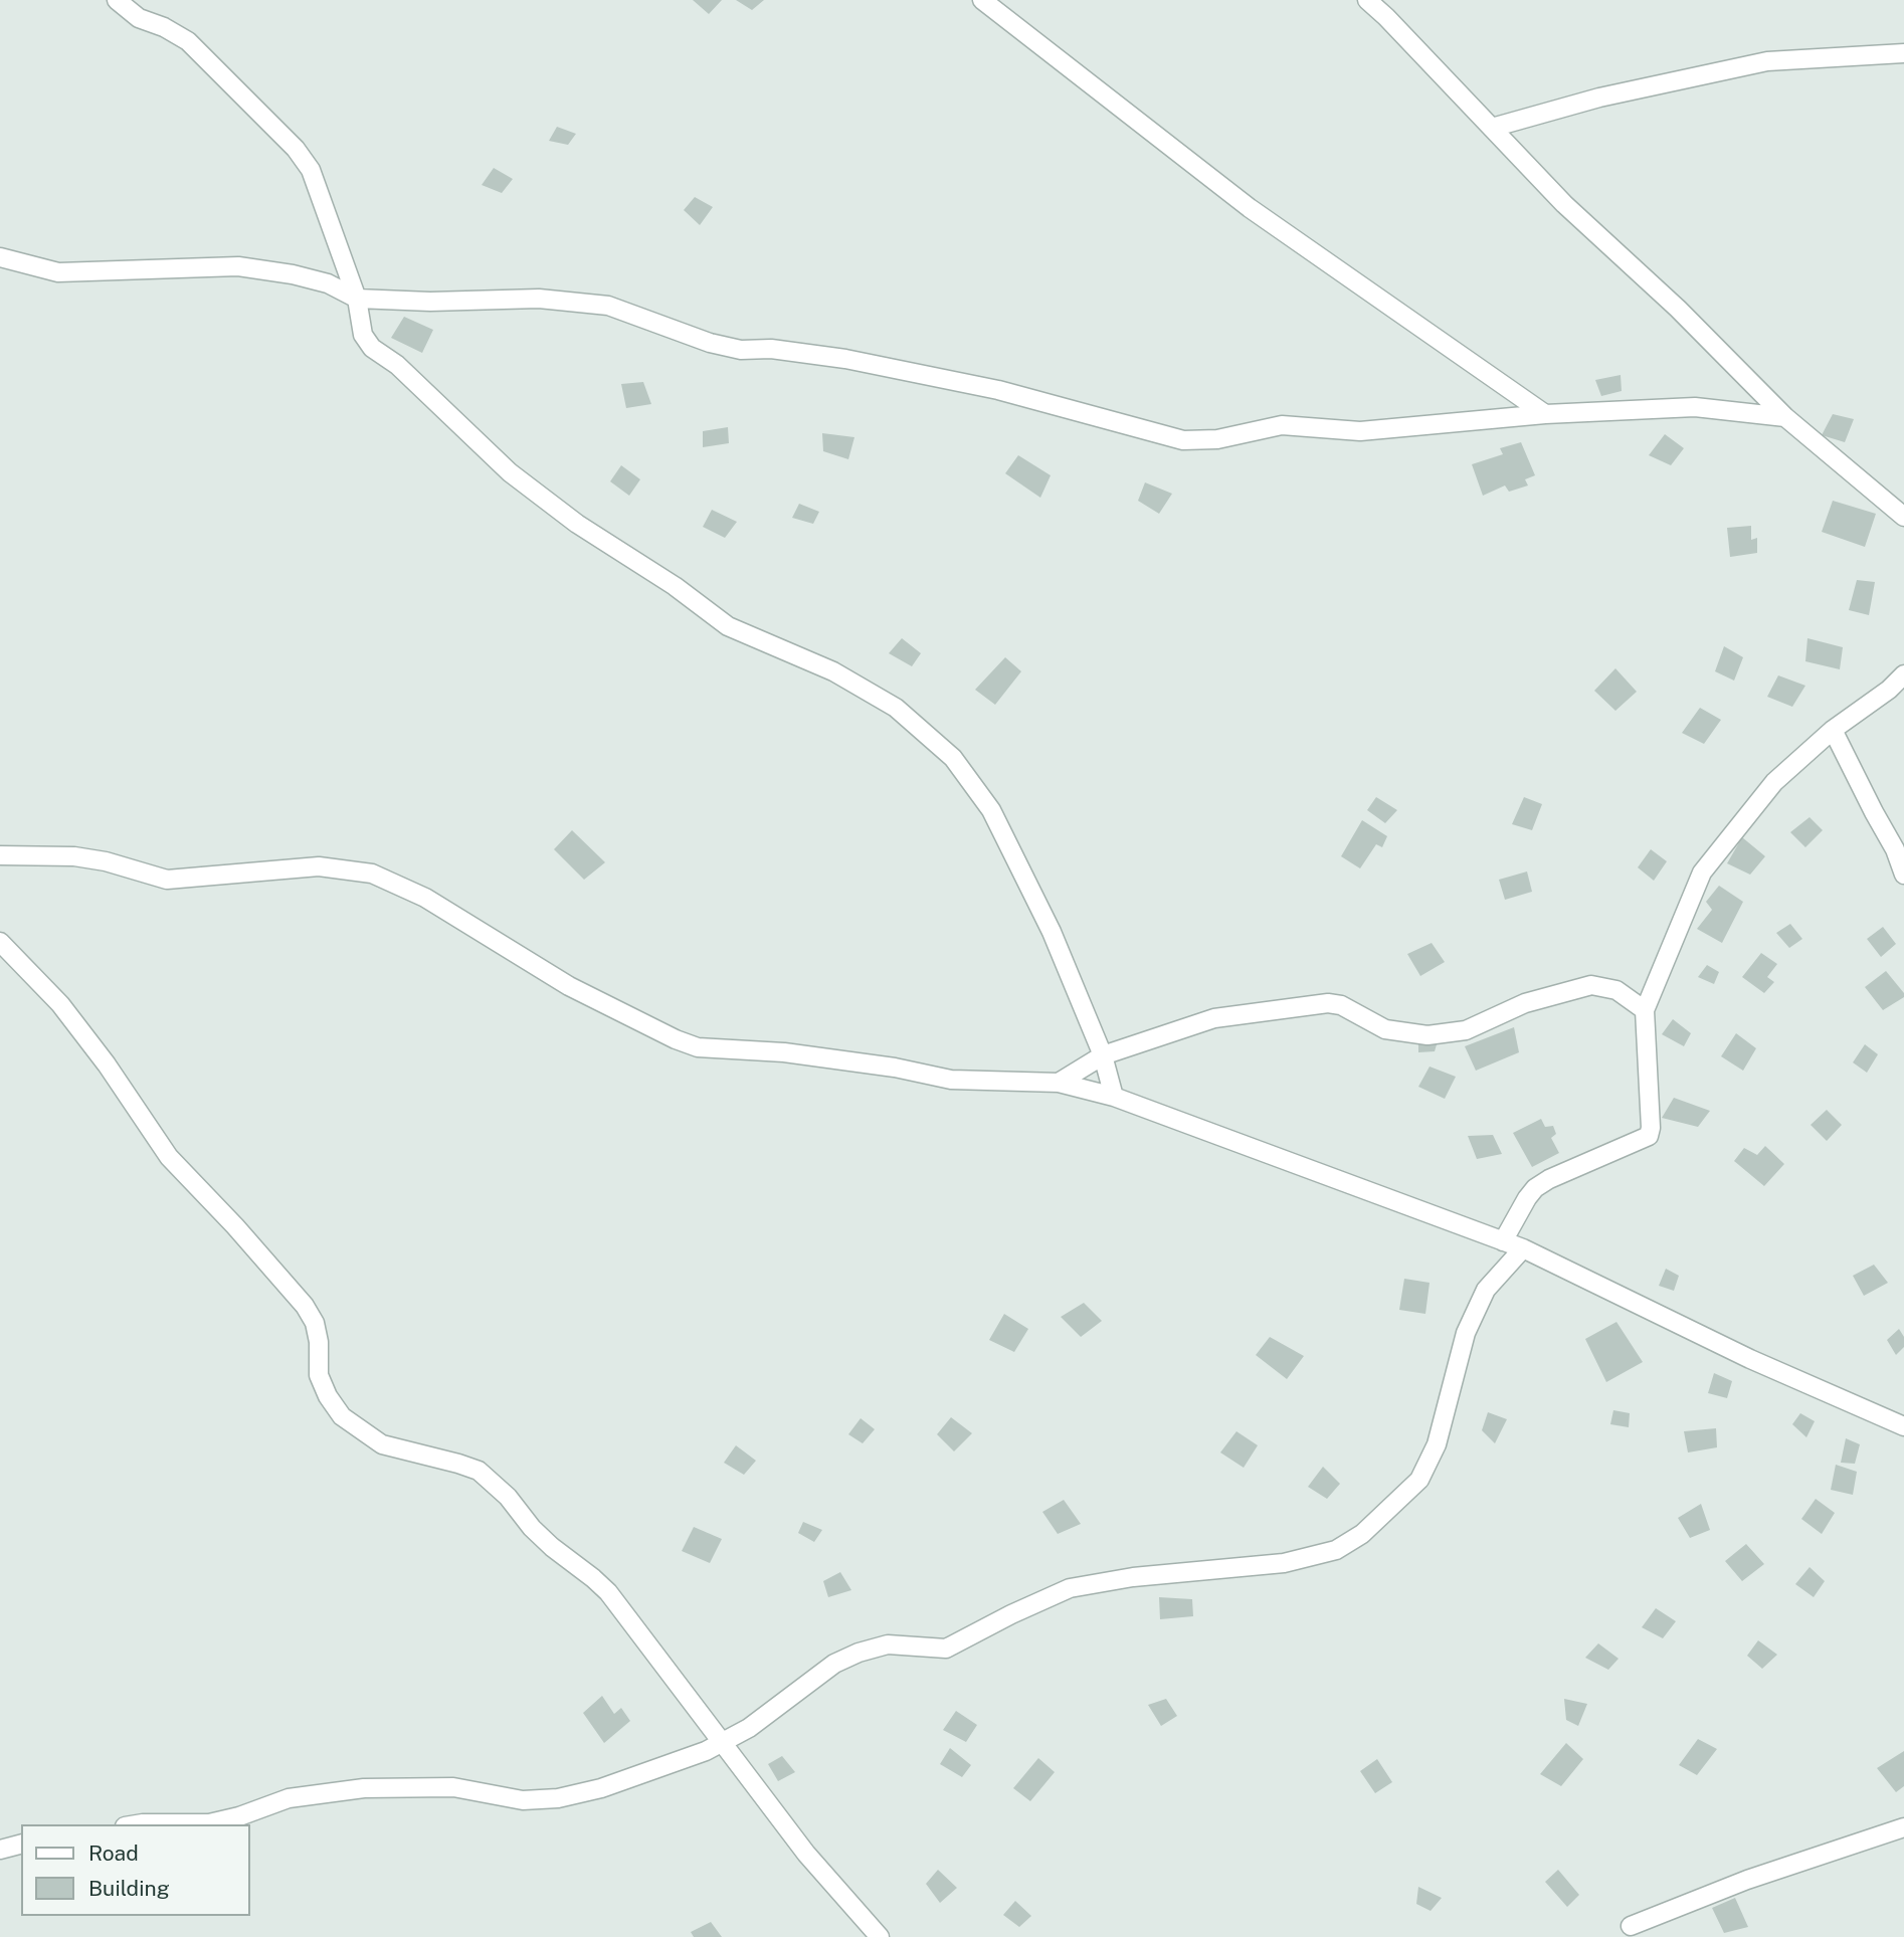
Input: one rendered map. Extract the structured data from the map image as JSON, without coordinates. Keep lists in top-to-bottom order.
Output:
{
  "legend": ["Road", "Building"]
}
